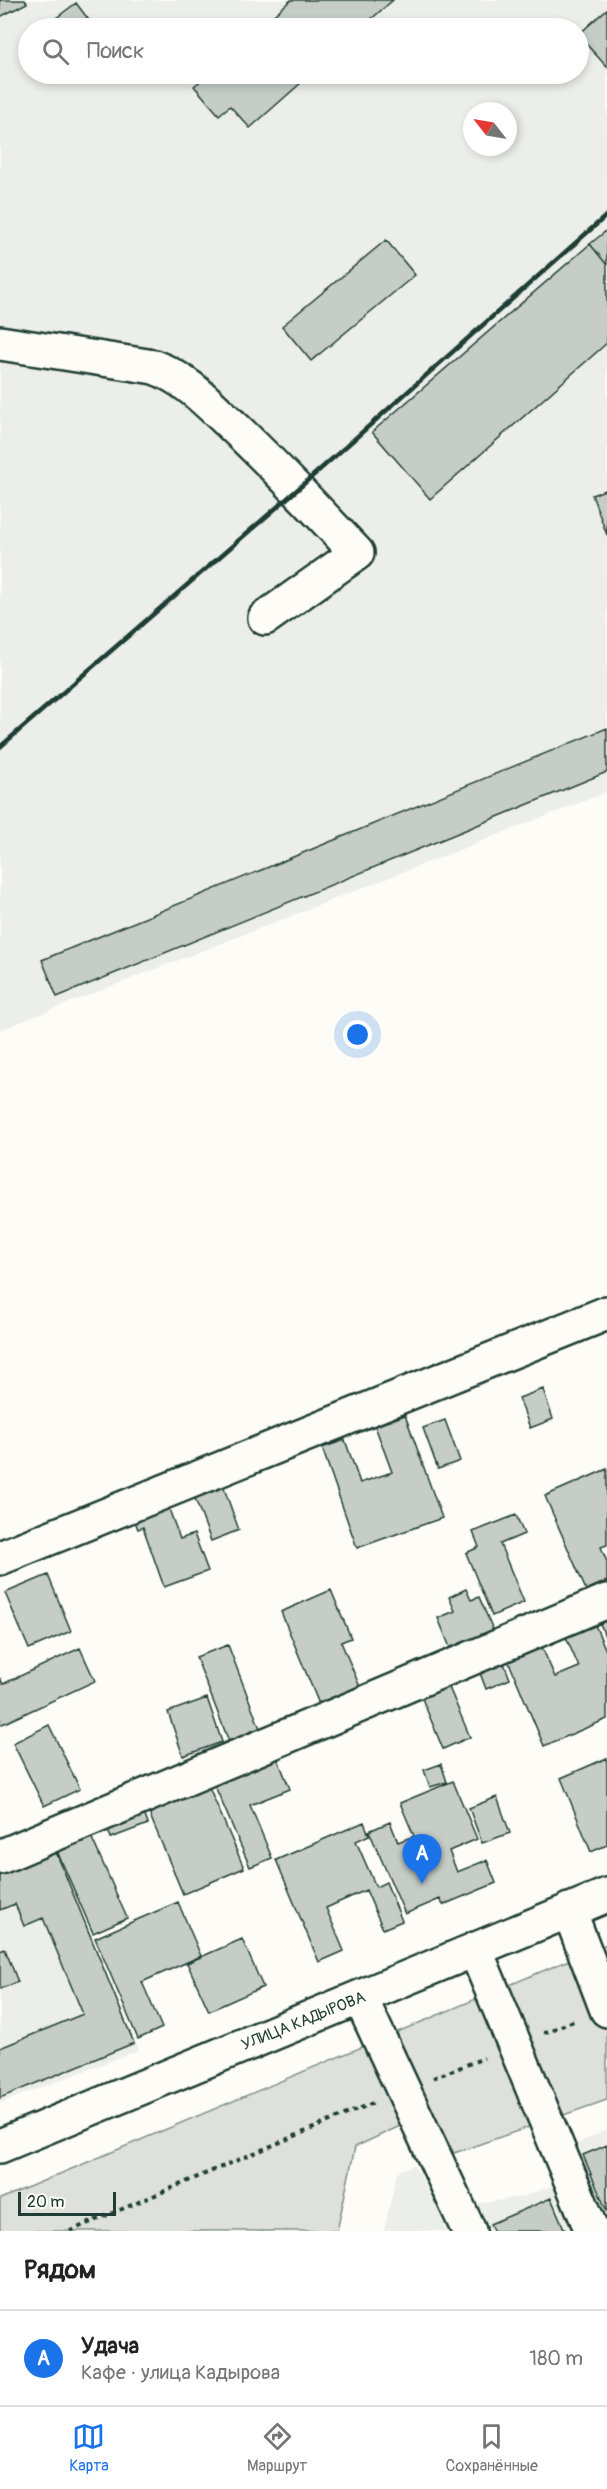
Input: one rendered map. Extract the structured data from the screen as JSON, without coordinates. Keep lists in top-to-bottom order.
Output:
{
  "streets": {
    "street": ["УЛИЦА КАДЫРОВА"]
  },
  "scale_bar": "20 m",
  "north": "top left",
  "page": {
    "search": "Поиск",
    "pins": "A",
    "scale": "20 m",
    "heading": "Рядом",
    "list": [
      {
        "mark": "A",
        "name": "Удача",
        "note": "Кафе · улица Кадырова",
        "value": "180 m"
      }
    ],
    "nav": ["Карта", "Маршрут", "Сохранённые"]
  }
}
